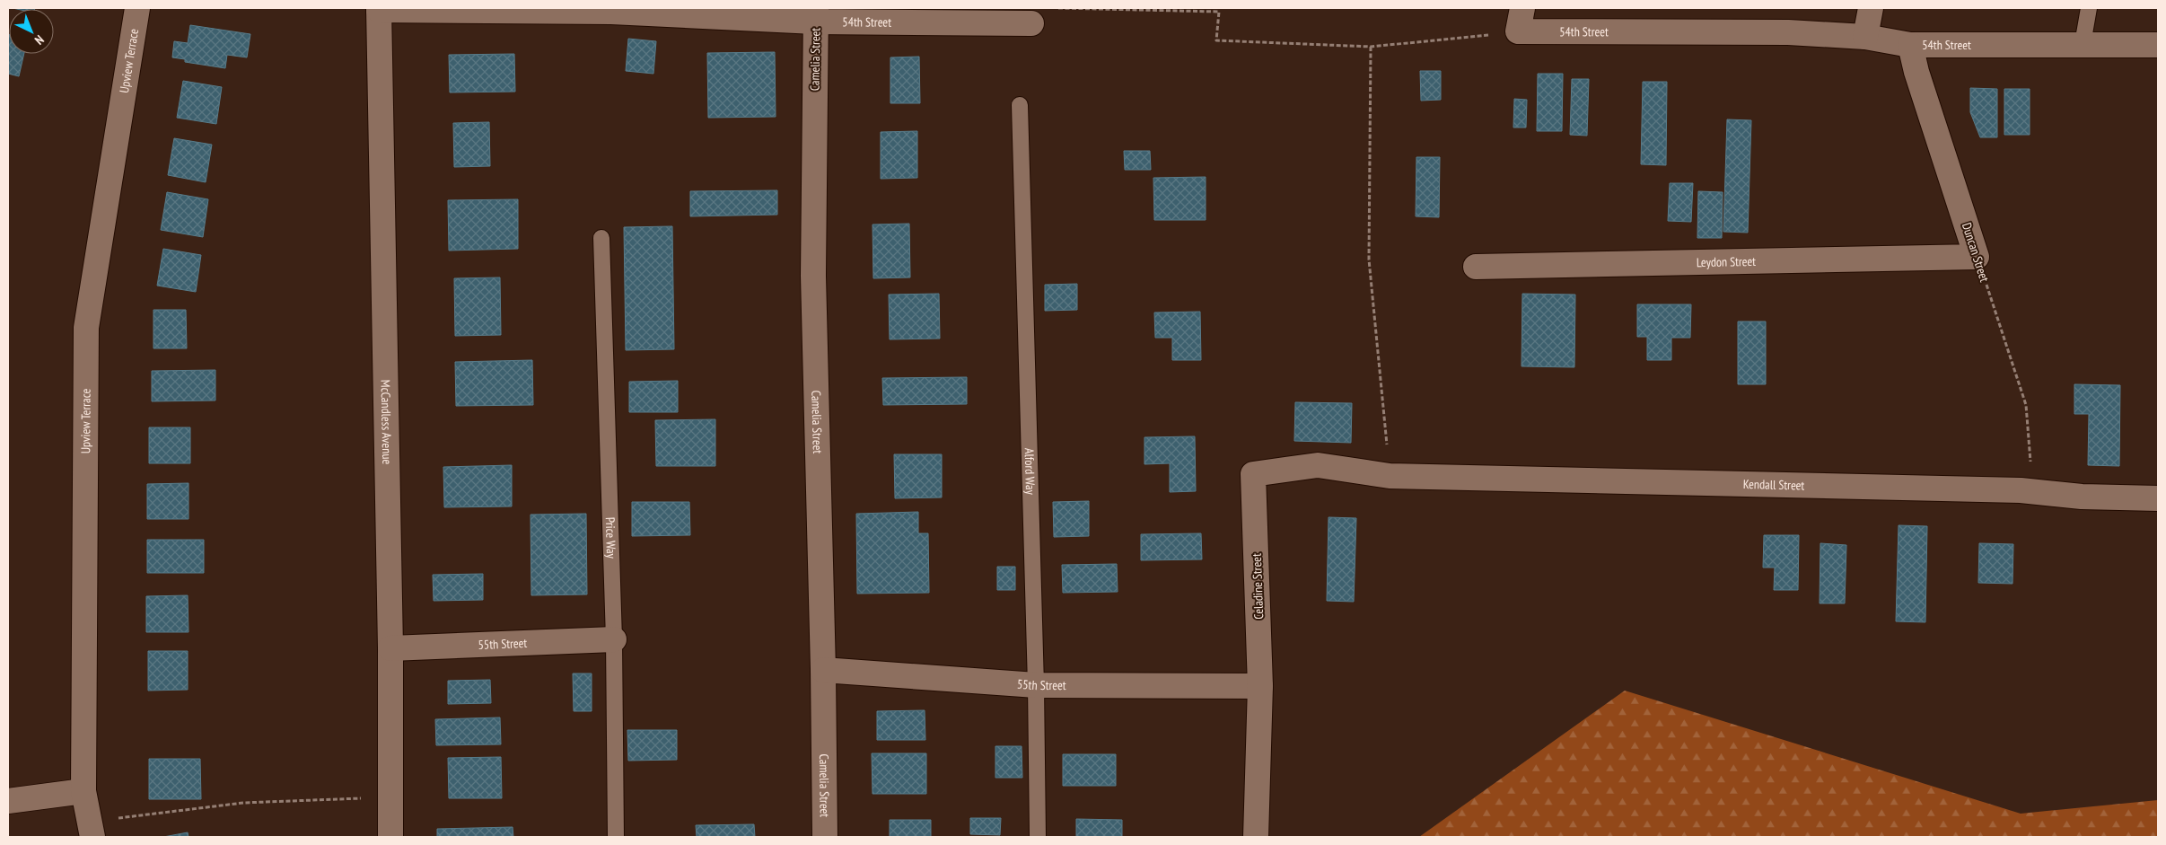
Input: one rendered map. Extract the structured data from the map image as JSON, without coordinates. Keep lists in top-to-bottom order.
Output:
{
  "streets": {
    "street": [
      "54th Street",
      "Camelia Street",
      "Upview Terrace",
      "Duncan Street",
      "Leydon Street",
      "McCandless Avenue",
      "Kendall Street",
      "Celadine Street",
      "55th Street"
    ],
    "lane": ["Alford Way", "Price Way"]
  },
  "crossings": [
    ["54th Street", "Camelia Street"],
    ["54th Street", "Duncan Street"],
    ["54th Street", "McCandless Avenue"],
    ["Camelia Street", "55th Street"],
    ["Duncan Street", "Leydon Street"],
    ["McCandless Avenue", "55th Street"],
    ["Alford Way", "55th Street"],
    ["Kendall Street", "Celadine Street"],
    ["Price Way", "55th Street"],
    ["Celadine Street", "55th Street"]
  ],
  "north": "bottom right"
}
